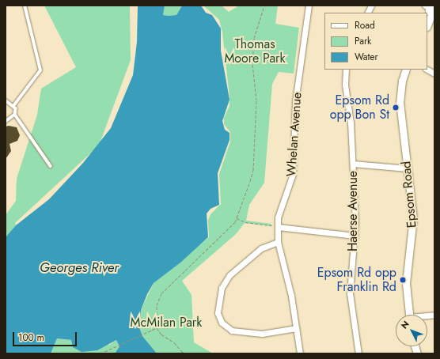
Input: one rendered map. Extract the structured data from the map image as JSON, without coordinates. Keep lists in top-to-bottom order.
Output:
{
  "streets": {
    "street": ["Whelan Avenue", "Epsom Road", "Haerse Avenue"]
  },
  "water": ["Georges River"],
  "parks": ["Thomas Moore Park", "McMilan Park"],
  "places": ["Epsom Rd opp Bon St", "Epsom Rd opp Franklin Rd"],
  "legend": ["Road", "Park", "Water"],
  "scale_bar": "100 m",
  "north": "top left"
}
